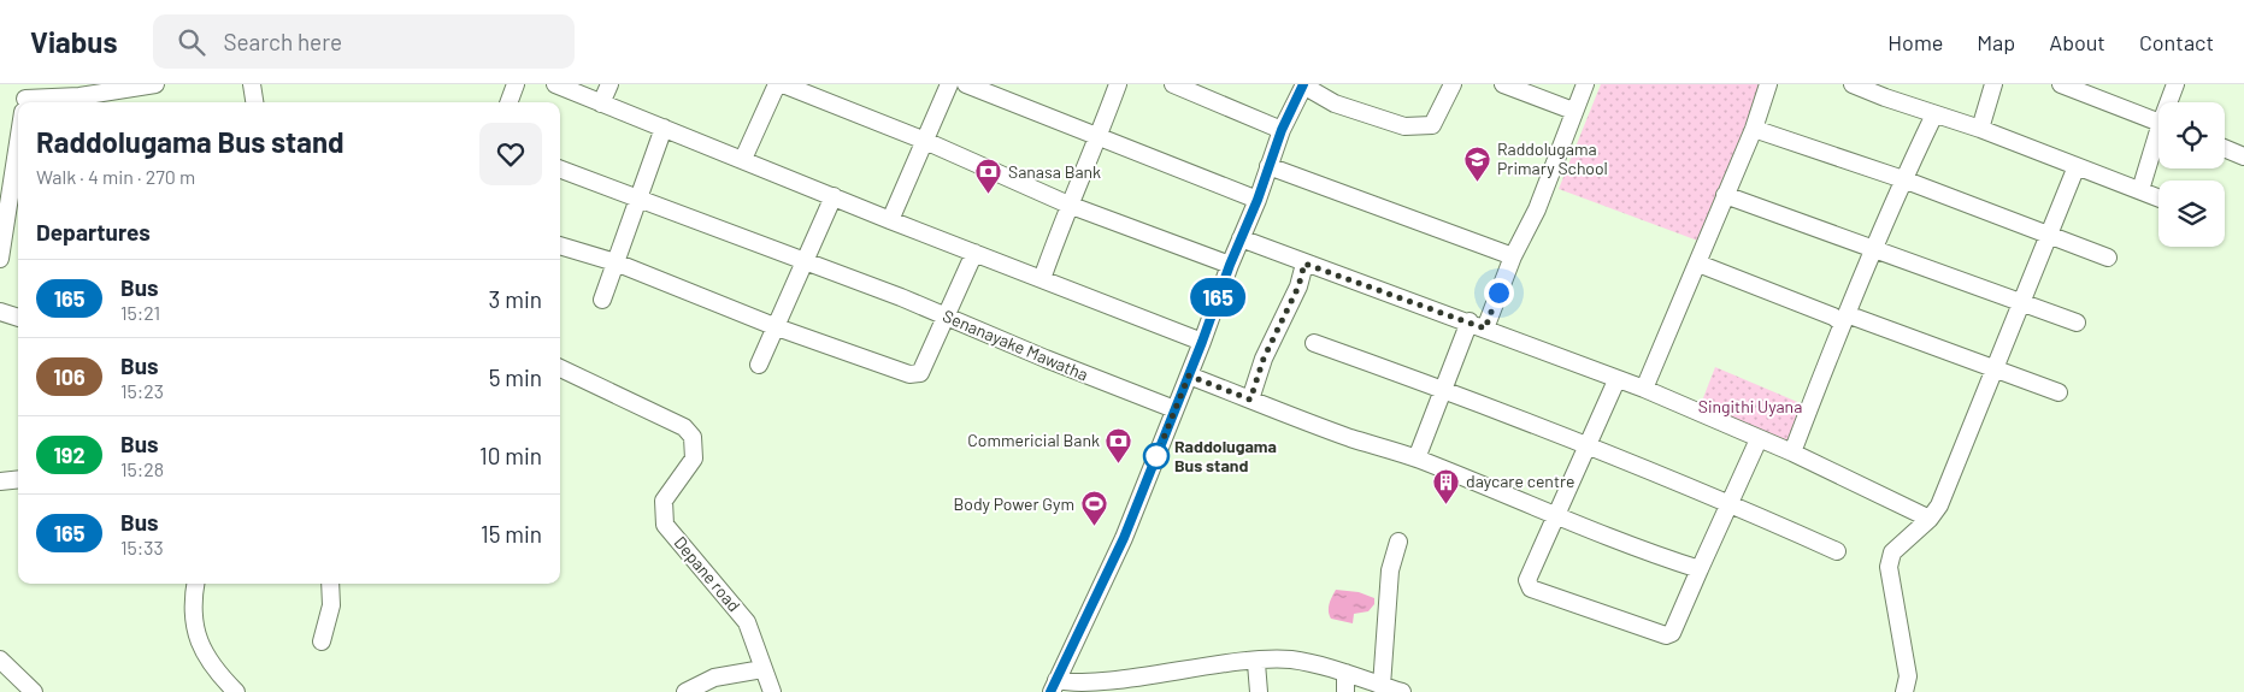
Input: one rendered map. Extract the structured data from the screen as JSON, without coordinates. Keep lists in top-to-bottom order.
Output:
{
  "streets": {
    "street": ["Senanayake Mawatha", "Depane road"]
  },
  "parks": ["Singithi Uyana"],
  "places": {
    "school or university": ["Raddolugama Primary School"],
    "bank": ["Sanasa Bank", "Commericial Bank"],
    "other": ["Raddolugama Bus stand"],
    "building": ["daycare centre"],
    "sports": ["Body Power Gym"]
  },
  "lines": ["bus line 165"],
  "page": {
    "header": "Viabus",
    "search": "Search here",
    "nav": [
      "Home",
      "Map",
      "About",
      "Contact"
    ],
    "on_map": "165",
    "heading": [
      ["Raddolugama Bus stand", "Walk · 4 min · 270 m"],
      "Departures"
    ],
    "list": [
      {
        "mark": "165",
        "name": "Bus",
        "note": "15:21",
        "value": "3 min"
      },
      {
        "mark": "106",
        "name": "Bus",
        "note": "15:23",
        "value": "5 min"
      },
      {
        "mark": "192",
        "name": "Bus",
        "note": "15:28",
        "value": "10 min"
      },
      {
        "mark": "165",
        "name": "Bus",
        "note": "15:33",
        "value": "15 min"
      }
    ]
  }
}
